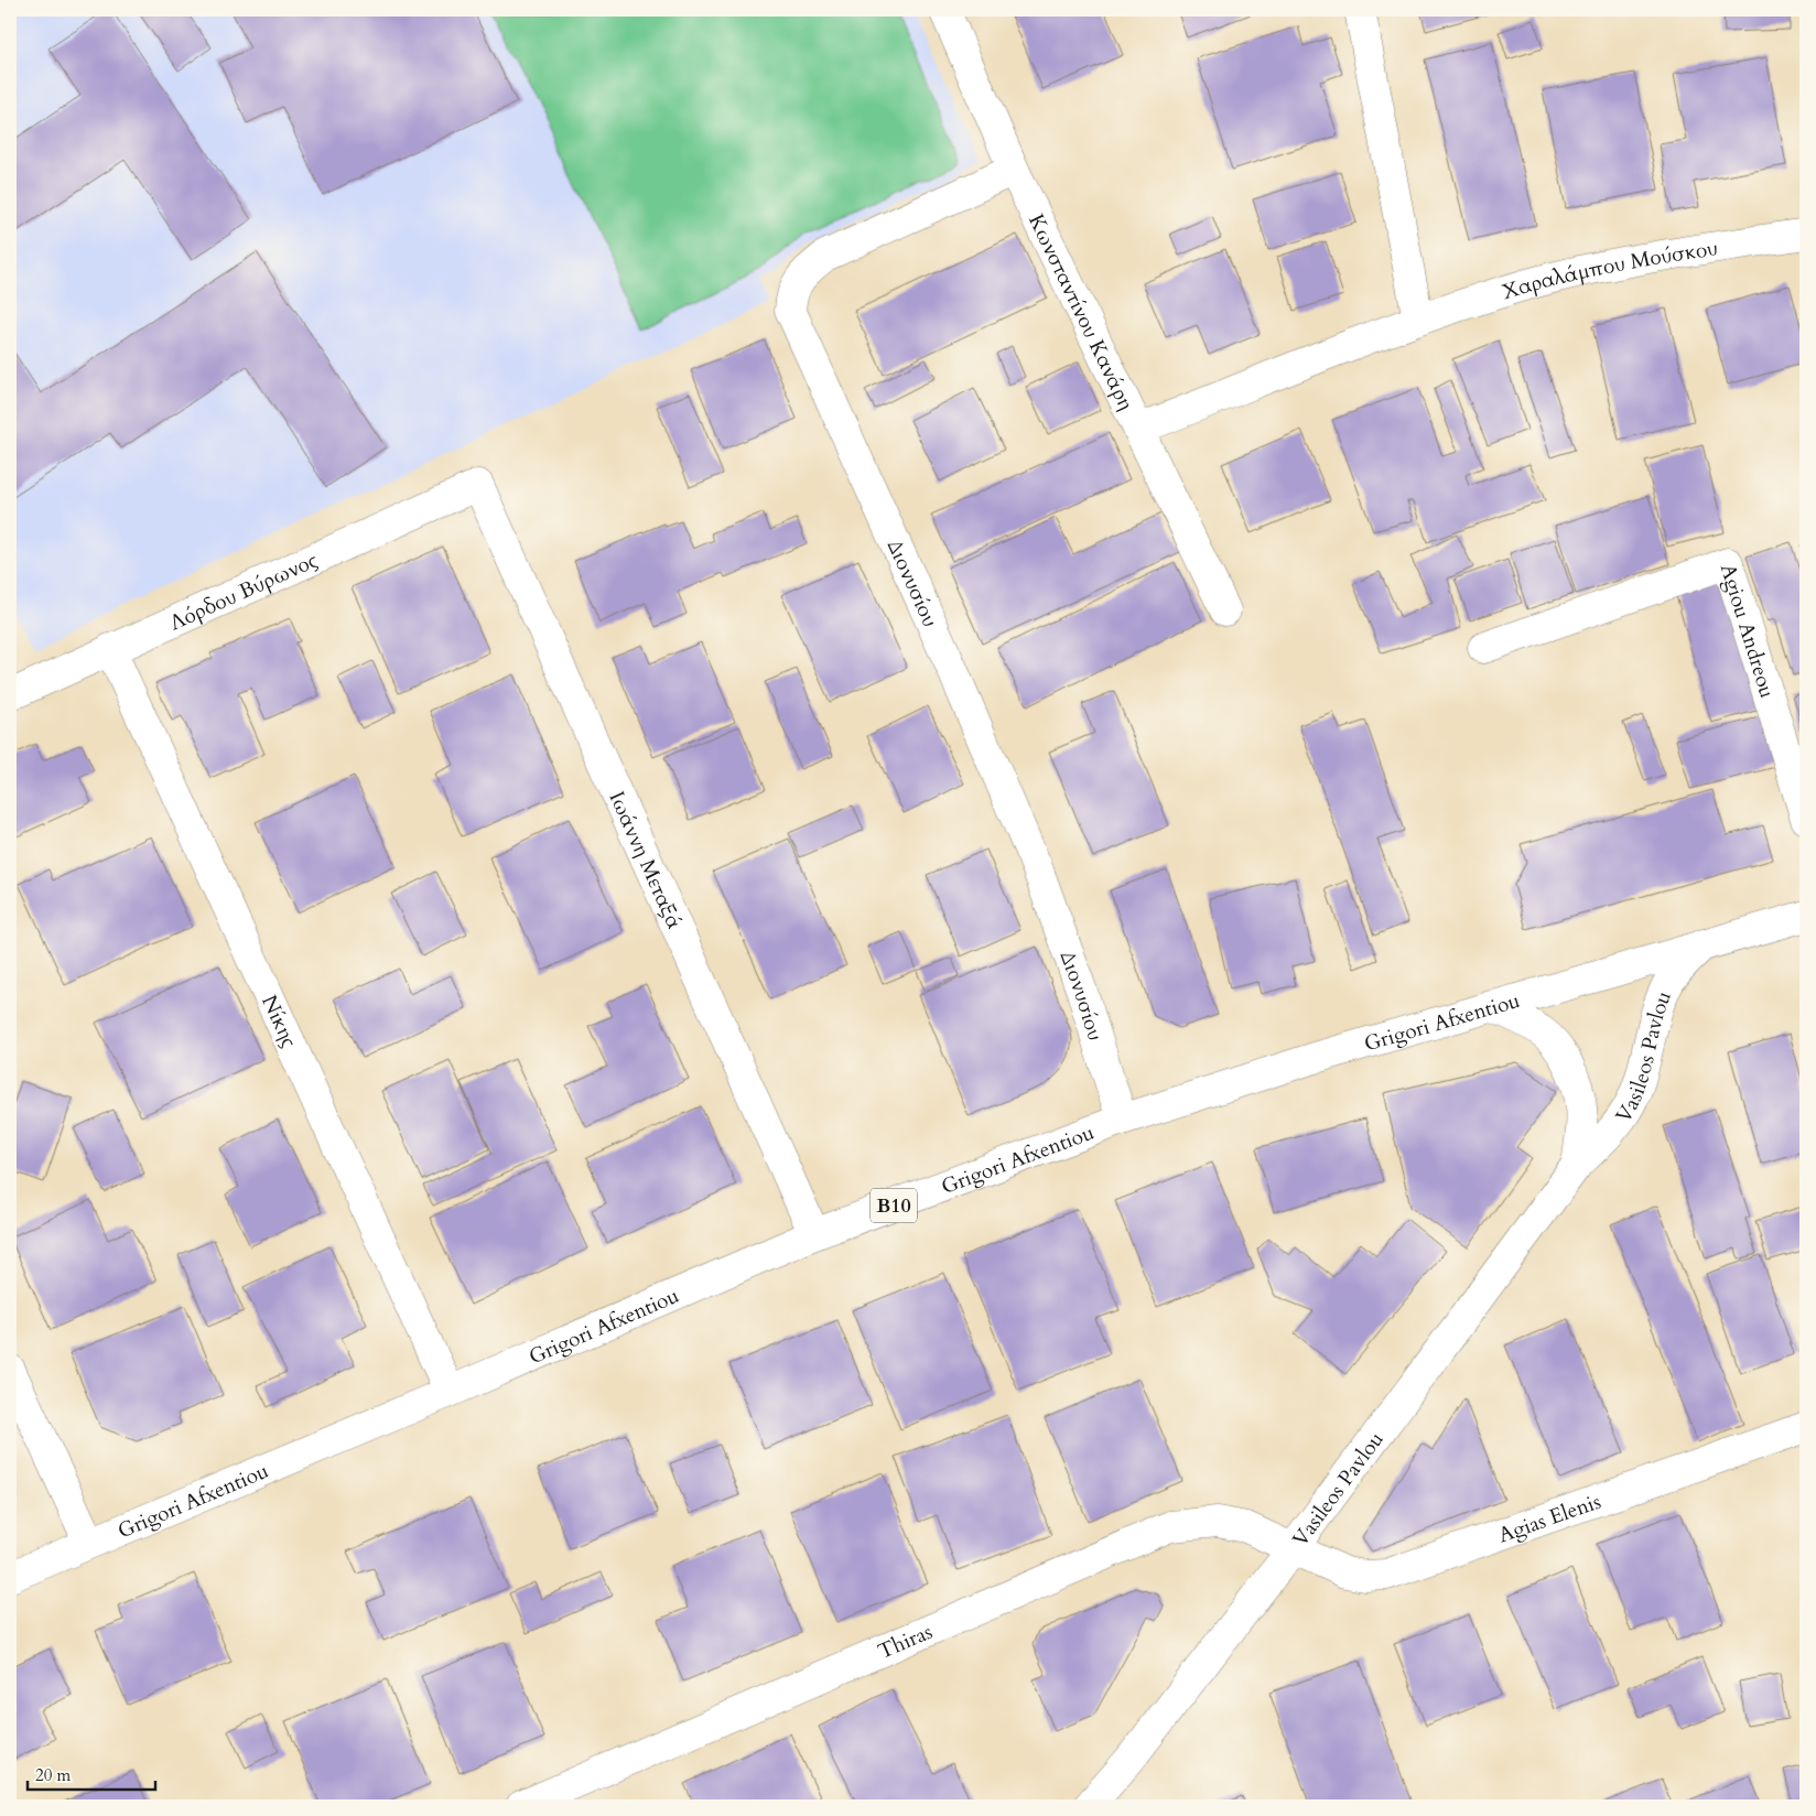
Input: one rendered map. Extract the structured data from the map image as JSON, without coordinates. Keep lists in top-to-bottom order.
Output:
{
  "streets": {
    "street": [
      "Χαραλάμπου Μούσκου",
      "Κωνσταντίνου Κανάρη",
      "Διονυσίου",
      "Λόρδου Βύρωνος",
      "Agiou Andreou",
      "Ιωάννη Μεταξά",
      "Νίκης",
      "Grigori Afxentiou",
      "Vasileos Pavlou",
      "B10",
      "Agias Elenis",
      "Thiras"
    ]
  },
  "crossings": [
    ["Χαραλάμπου Μούσκου", "Κωνσταντίνου Κανάρη"],
    ["Κωνσταντίνου Κανάρη", "Διονυσίου"],
    ["Διονυσίου", "Grigori Afxentiou"],
    ["Λόρδου Βύρωνος", "Ιωάννη Μεταξά"],
    ["Λόρδου Βύρωνος", "Νίκης"],
    ["Ιωάννη Μεταξά", "Grigori Afxentiou"],
    ["Νίκης", "Grigori Afxentiou"],
    ["Grigori Afxentiou", "Vasileos Pavlou"],
    ["Vasileos Pavlou", "Agias Elenis"],
    ["Vasileos Pavlou", "Thiras"],
    ["Agias Elenis", "Thiras"]
  ],
  "scale_bar": "20 m"
}
